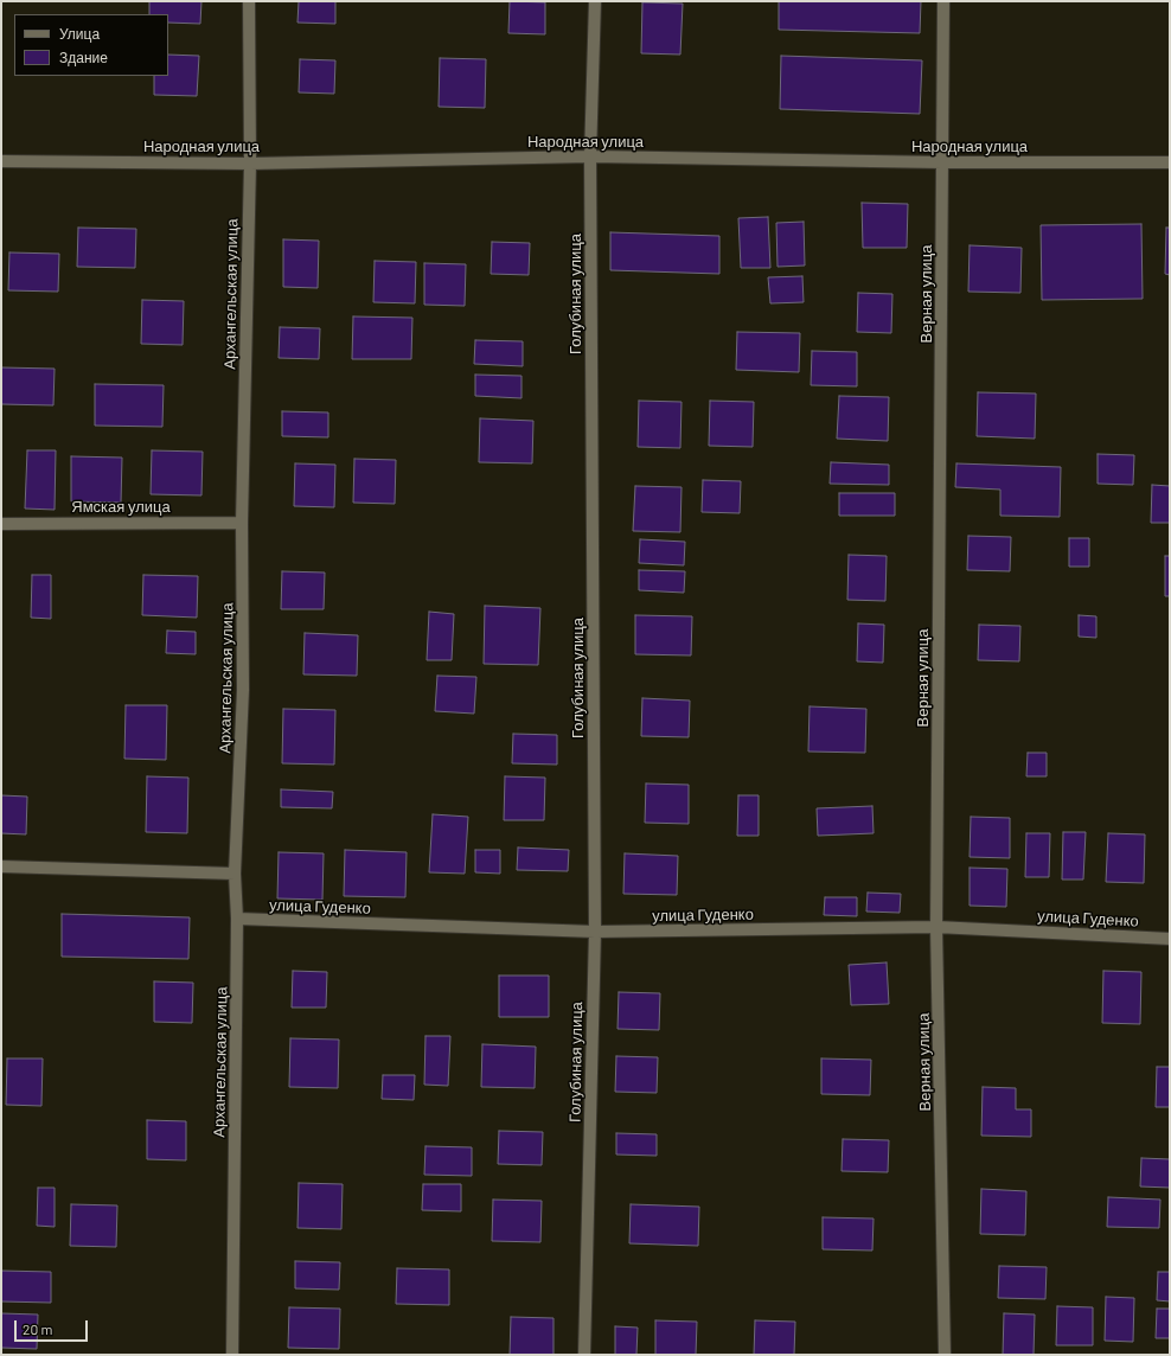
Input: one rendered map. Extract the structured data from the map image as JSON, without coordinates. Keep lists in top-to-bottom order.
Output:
{
  "streets": {
    "street": [
      "Народная улица",
      "Архангельская улица",
      "Голубиная улица",
      "Верная улица",
      "Ямская улица",
      "улица Гуденко"
    ]
  },
  "crossings": [
    ["Народная улица", "Архангельская улица"],
    ["Народная улица", "Голубиная улица"],
    ["Народная улица", "Верная улица"],
    ["Архангельская улица", "Ямская улица"],
    ["Архангельская улица", "улица Гуденко"],
    ["Голубиная улица", "улица Гуденко"],
    ["Верная улица", "улица Гуденко"]
  ],
  "legend": ["Улица", "Здание"],
  "scale_bar": "20 m"
}
